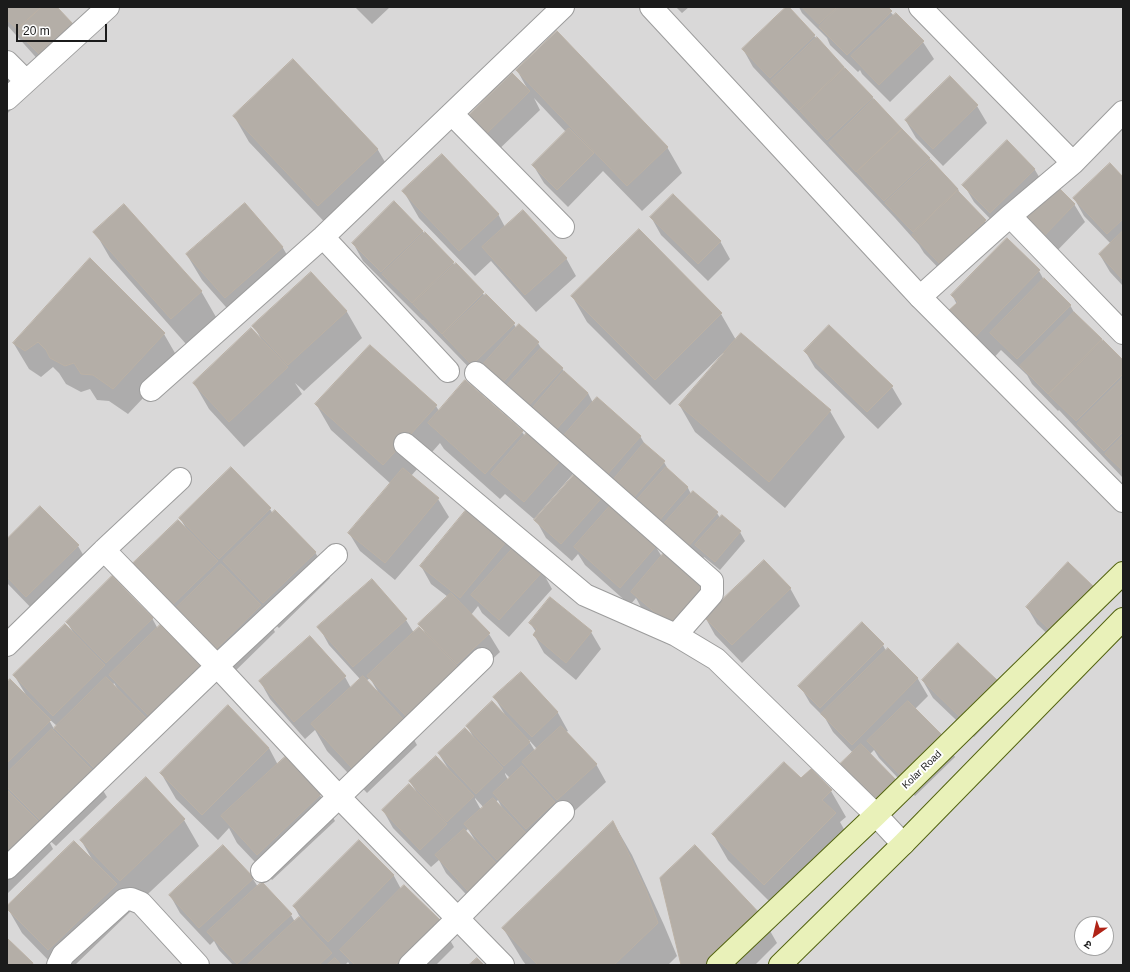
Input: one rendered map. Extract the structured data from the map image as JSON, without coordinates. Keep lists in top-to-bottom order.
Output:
{
  "streets": {
    "main road": ["Kolar Road"]
  },
  "scale_bar": "20 m",
  "north": "bottom left"
}
